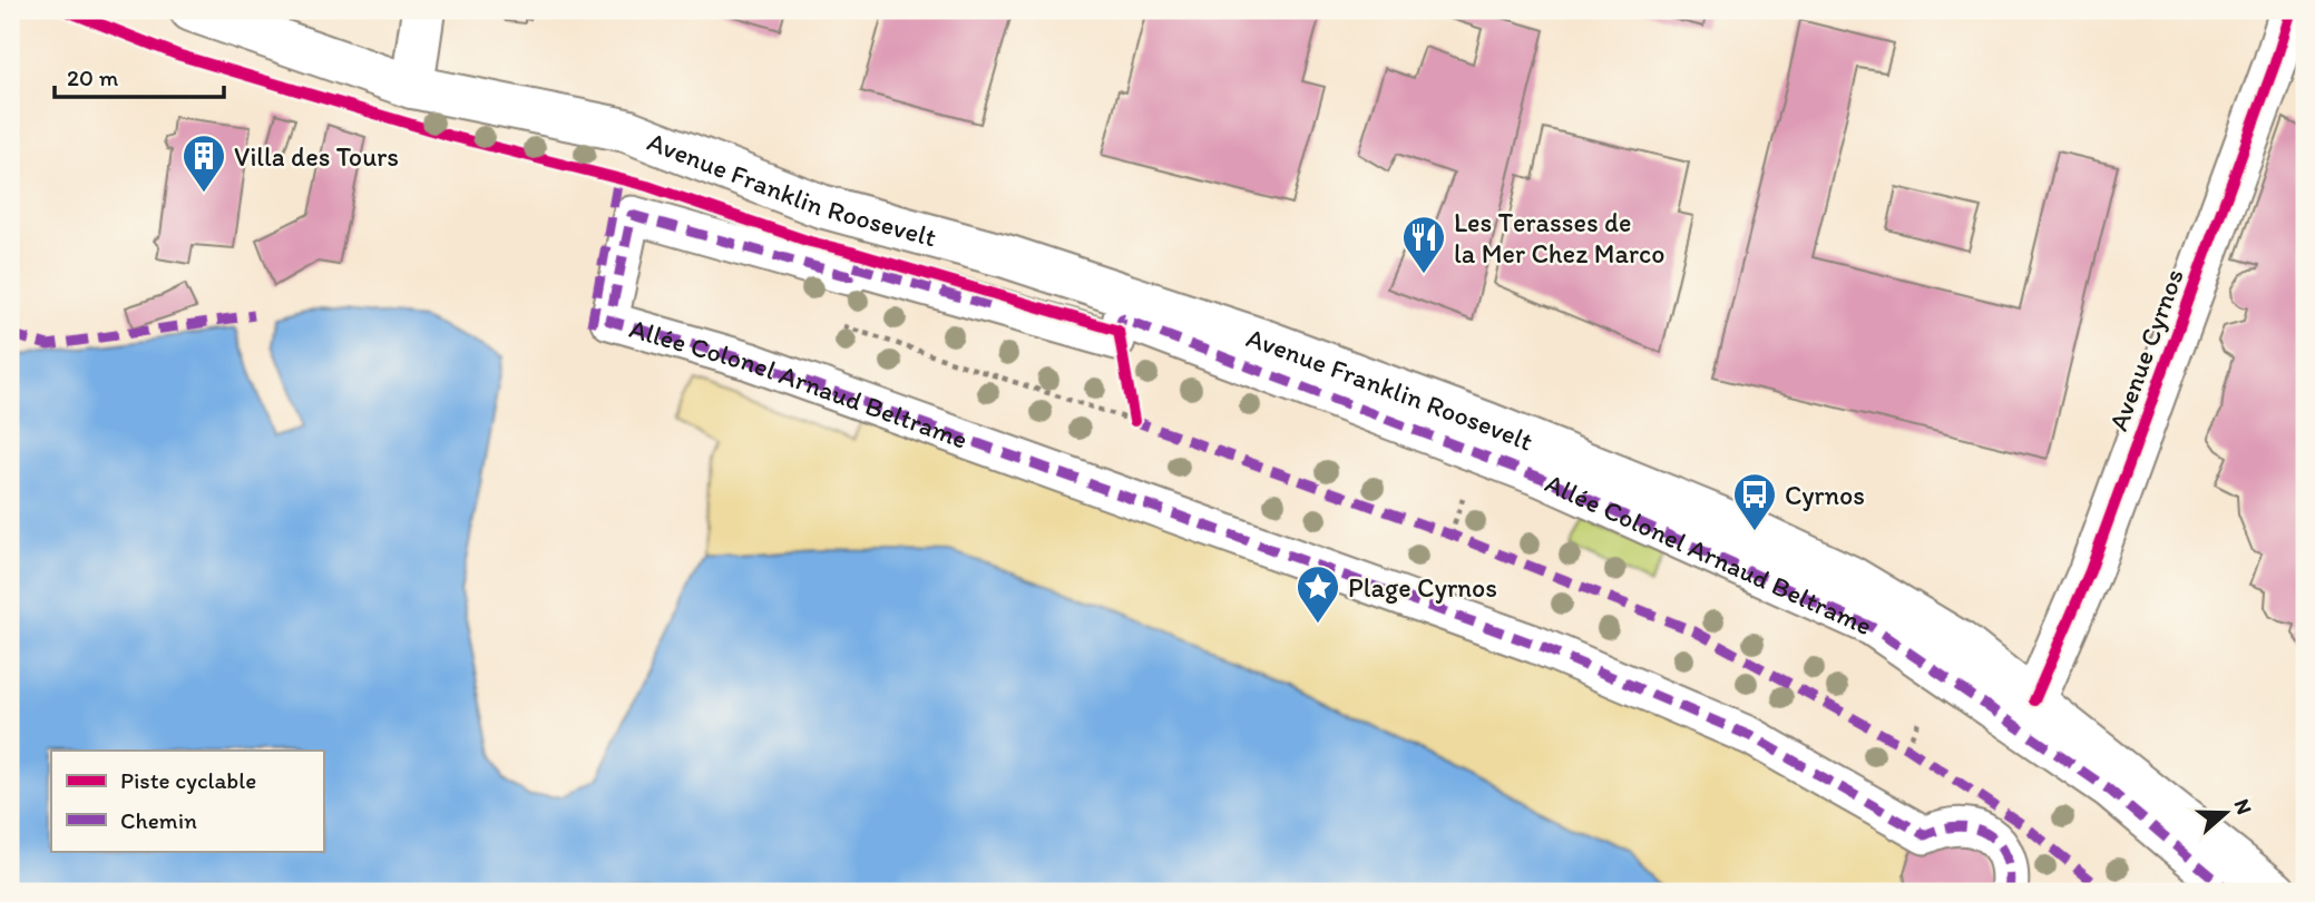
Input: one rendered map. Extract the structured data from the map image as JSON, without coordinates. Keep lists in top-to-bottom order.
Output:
{
  "streets": {
    "main road": ["Avenue Franklin Roosevelt", "Avenue Cyrnos"],
    "street": ["Allée Colonel Arnaud Beltrame"]
  },
  "crossings": [
    ["Avenue Franklin Roosevelt", "Avenue Cyrnos"]
  ],
  "places": {
    "building": ["Villa des Tours"],
    "restaurant": ["Les Terasses de la Mer Chez Marco"],
    "bus stop": ["Cyrnos"],
    "place": ["Plage Cyrnos"]
  },
  "legend": ["Piste cyclable", "Chemin"],
  "scale_bar": "20 m",
  "north": "right"
}
